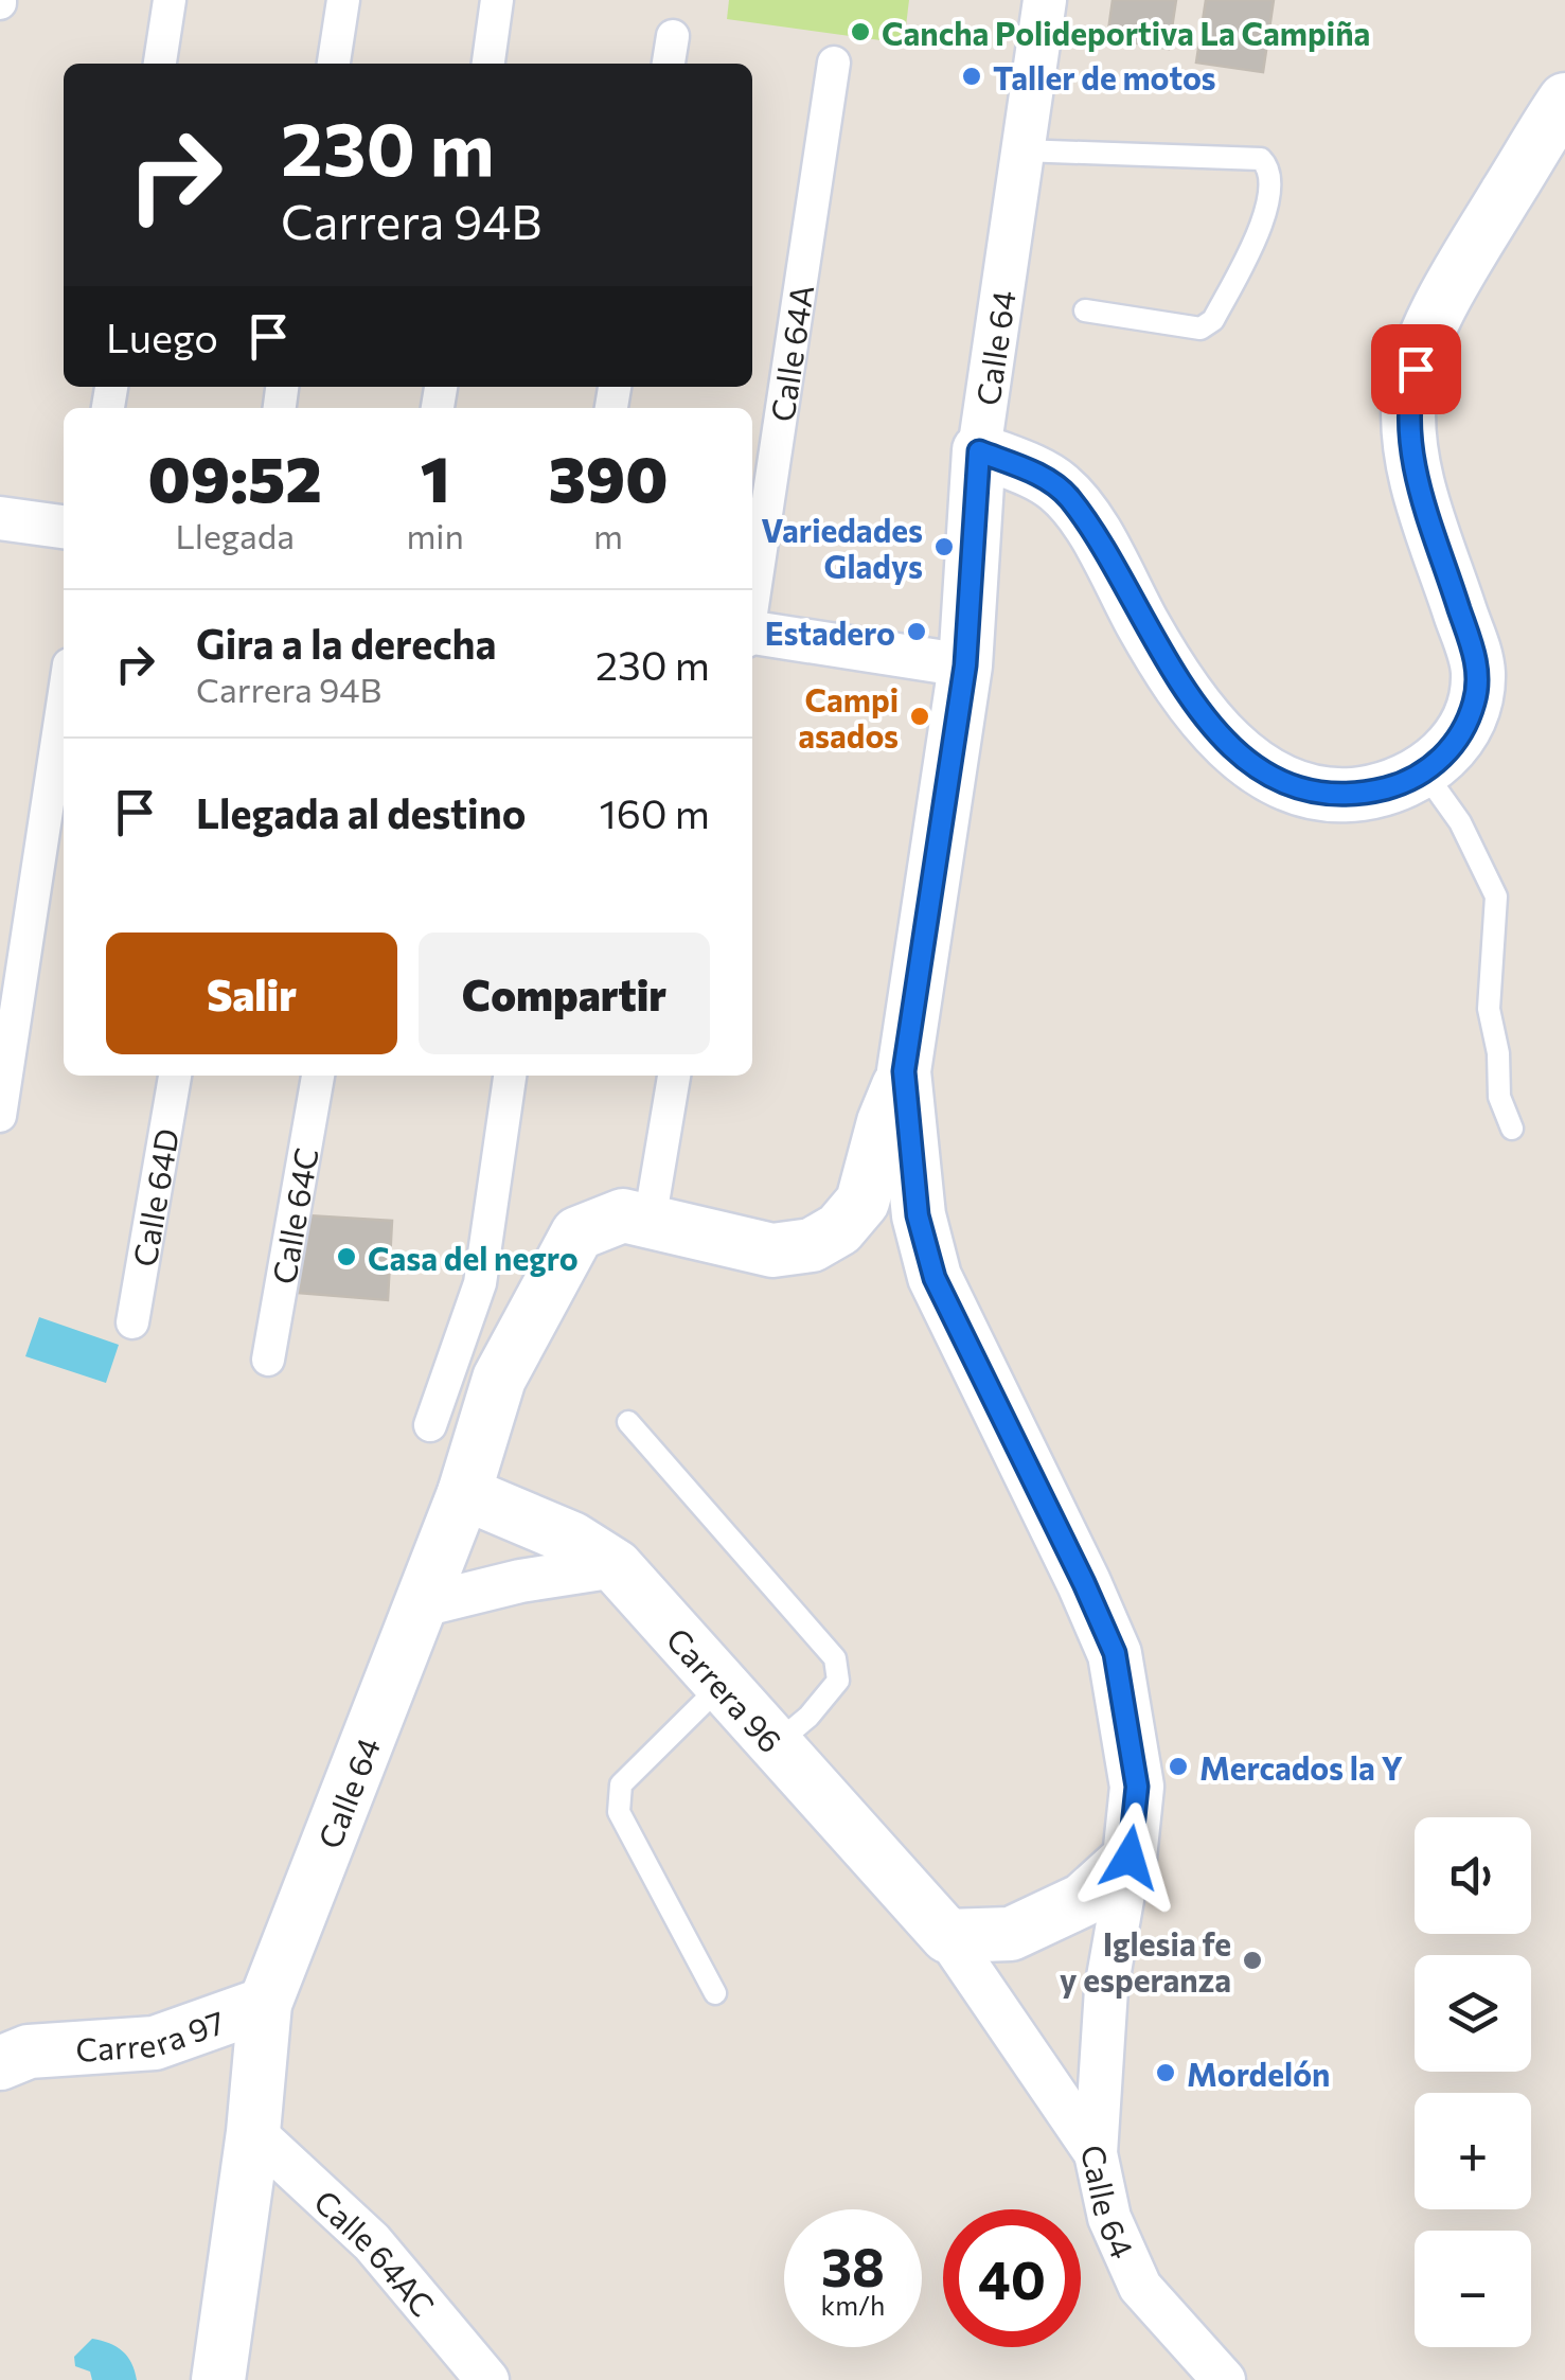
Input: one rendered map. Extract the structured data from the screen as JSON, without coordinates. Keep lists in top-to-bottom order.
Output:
{
  "streets": {
    "street": [
      "Calle 64",
      "Calle 64A",
      "Calle 64D",
      "Calle 64C",
      "Carrera 96",
      "Carrera 97",
      "Calle 64AC"
    ]
  },
  "crossings": [
    ["Calle 64", "Carrera 96"],
    ["Calle 64", "Carrera 97"],
    ["Calle 64", "Calle 64AC"]
  ],
  "places": [
    "Cancha Polideportiva La Campiña",
    "Taller de motos",
    "Variedades Gladys",
    "Estadero",
    "Campi asados",
    "Casa del negro",
    "Mercados la Y",
    "Iglesia fe y esperanza",
    "Mordelón"
  ],
  "page": {
    "turn": ["230 m", "Carrera 94B"],
    "then": "Luego",
    "eta": [
      "09:52",
      "Llegada",
      "1",
      "min",
      "390",
      "m"
    ],
    "list": [
      {
        "name": "Gira a la derecha",
        "note": "Carrera 94B",
        "value": "230 m"
      },
      {
        "name": "Llegada al destino",
        "value": "160 m"
      }
    ],
    "buttons": ["Salir", "Compartir"],
    "map_buttons": ["+", "−"],
    "speed": "38 km/h",
    "limit": "40"
  }
}
